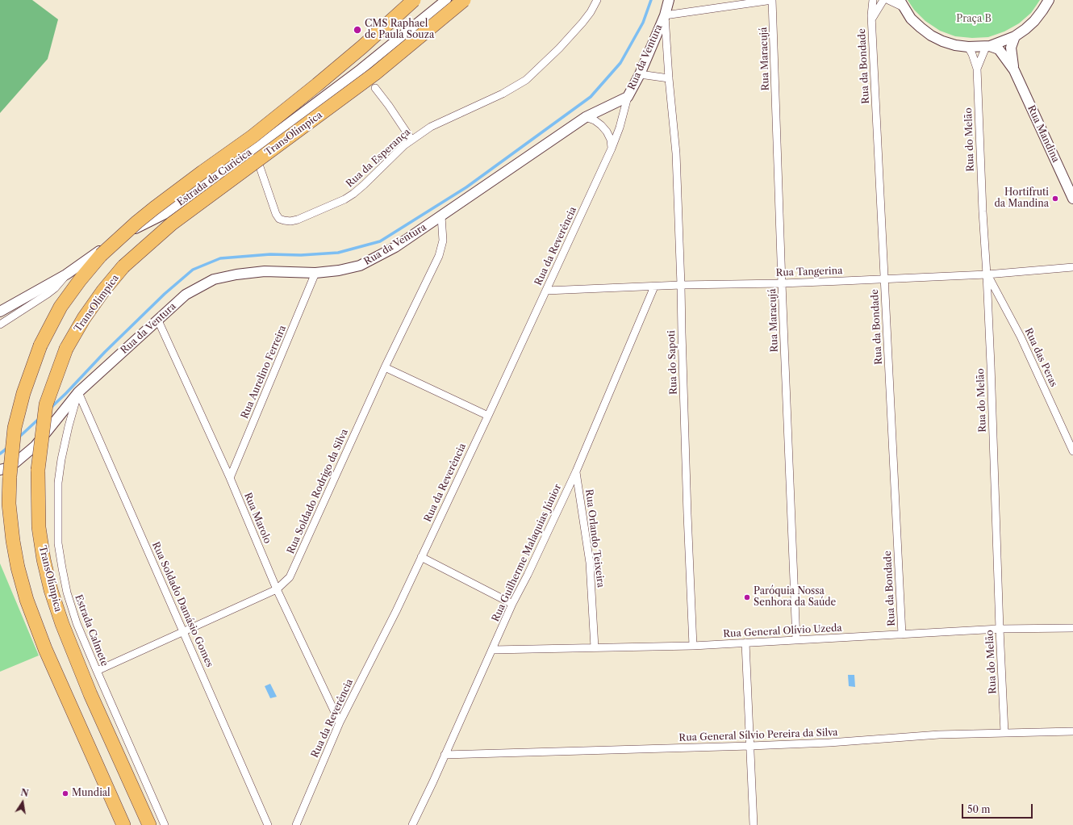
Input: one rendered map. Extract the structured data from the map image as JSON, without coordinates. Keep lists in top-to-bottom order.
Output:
{
  "streets": {
    "highway": ["TransOlímpica"],
    "street": [
      "Rua da Ventura",
      "Rua Maracujá",
      "Rua da Bondade",
      "Rua Mandina",
      "Rua do Melão",
      "Rua da Esperança",
      "Estrada da Curicica",
      "Rua da Reverência",
      "Rua Tangerina",
      "Rua das Peras",
      "Rua do Sapoti",
      "Rua Aurelino Ferreira",
      "Rua Soldado Rodrigo da Silva",
      "Rua Marolo",
      "Rua Orlando Teixeira",
      "Rua Guilherme Malaquias Júnior",
      "Rua Soldado Damásio Gomes",
      "Estrada Calmete",
      "Rua General Olívio Uzeda",
      "Rua General Sílvio Pereira da Silva"
    ]
  },
  "crossings": [
    ["Rua da Ventura", "Rua da Reverência"],
    ["Rua da Ventura", "Rua do Sapoti"],
    ["Rua da Ventura", "Rua Aurelino Ferreira"],
    ["Rua da Ventura", "Rua Soldado Rodrigo da Silva"],
    ["Rua da Ventura", "Rua Marolo"],
    ["Rua da Ventura", "Rua Soldado Damásio Gomes"],
    ["Rua da Ventura", "Estrada Calmete"],
    ["Rua Maracujá", "Rua Tangerina"],
    ["Rua Maracujá", "Rua General Olívio Uzeda"],
    ["Rua da Bondade", "Rua Tangerina"],
    ["Rua da Bondade", "Rua General Olívio Uzeda"],
    ["Rua Mandina", "Rua do Melão"],
    ["Rua do Melão", "Rua Tangerina"],
    ["Rua do Melão", "Rua das Peras"],
    ["Rua do Melão", "Rua General Olívio Uzeda"],
    ["Rua do Melão", "Rua General Sílvio Pereira da Silva"],
    ["Rua da Esperança", "Estrada da Curicica"],
    ["Rua da Reverência", "Rua Tangerina"],
    ["Rua da Reverência", "Rua Marolo"],
    ["Rua Tangerina", "Rua das Peras"],
    ["Rua Tangerina", "Rua do Sapoti"],
    ["Rua Tangerina", "Rua Guilherme Malaquias Júnior"],
    ["Rua do Sapoti", "Rua General Olívio Uzeda"],
    ["Rua Aurelino Ferreira", "Rua Marolo"],
    ["Rua Soldado Rodrigo da Silva", "Rua Marolo"],
    ["Rua Soldado Rodrigo da Silva", "Rua Soldado Damásio Gomes"],
    ["Rua Soldado Rodrigo da Silva", "Estrada Calmete"],
    ["Rua Orlando Teixeira", "Rua Guilherme Malaquias Júnior"],
    ["Rua Orlando Teixeira", "Rua General Olívio Uzeda"],
    ["Rua Guilherme Malaquias Júnior", "Rua General Olívio Uzeda"],
    ["Rua Guilherme Malaquias Júnior", "Rua General Sílvio Pereira da Silva"],
    ["Rua Soldado Damásio Gomes", "Estrada Calmete"]
  ],
  "parks": ["Praça B"],
  "places": [
    "CMS Raphael de Paula Souza",
    "Hortifruti da Mandina",
    "Paróquia Nossa Senhora da Saúde",
    "Mundial"
  ],
  "scale_bar": "50 m",
  "north": "top"
}
